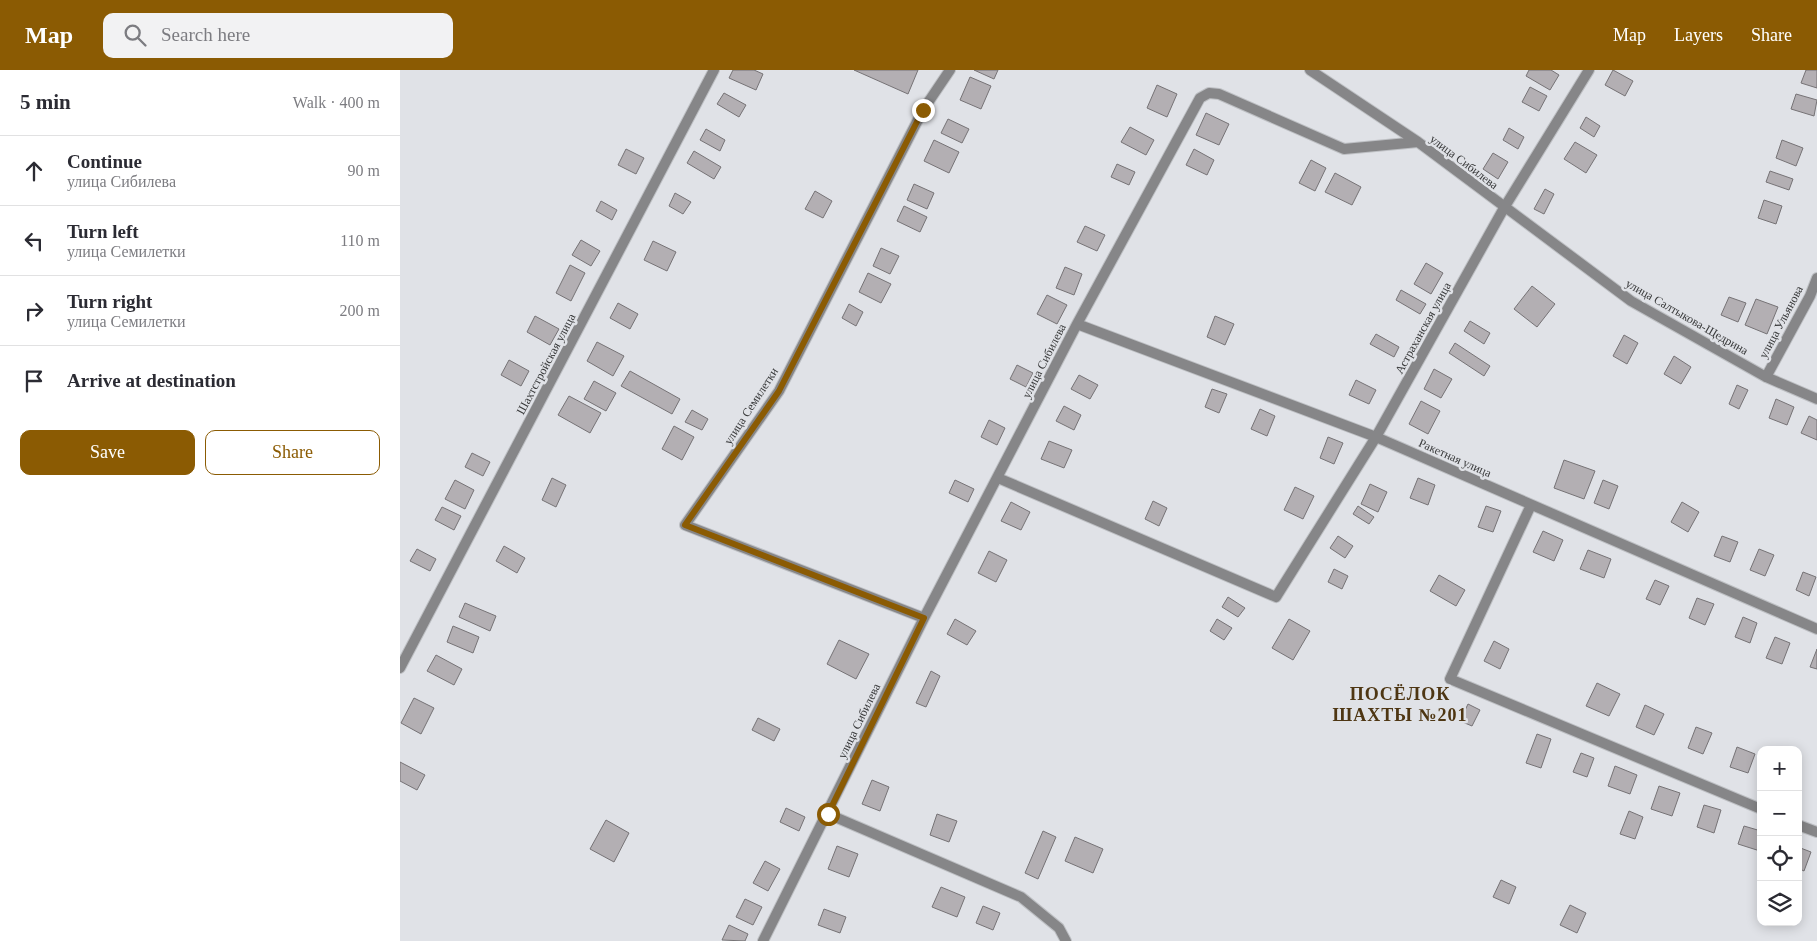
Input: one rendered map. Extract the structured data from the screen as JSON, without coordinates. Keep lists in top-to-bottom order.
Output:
{
  "streets": {
    "street": [
      "улица Сибилева",
      "улица Салтыкова-Щедрина",
      "улица Ульянова",
      "Астраханская улица",
      "Шахтстройская улица",
      "улица Семилетки",
      "Ракетная улица"
    ]
  },
  "crossings": [
    ["улица Сибилева", "улица Салтыкова-Щедрина"],
    ["улица Сибилева", "Астраханская улица"],
    ["улица Сибилева", "улица Семилетки"],
    ["улица Сибилева", "Ракетная улица"],
    ["улица Салтыкова-Щедрина", "улица Ульянова"],
    ["улица Салтыкова-Щедрина", "Астраханская улица"],
    ["Астраханская улица", "Ракетная улица"]
  ],
  "districts": ["ПОСЁЛОК ШАХТЫ №201"],
  "page": {
    "header": "Map",
    "search": "Search here",
    "nav": ["Map", "Layers", "Share"],
    "heading": ["5 min", "Walk · 400 m"],
    "list": [
      ["Continue", "улица Сибилева", "90 m"],
      ["Turn left", "улица Семилетки", "110 m"],
      ["Turn right", "улица Семилетки", "200 m"],
      "Arrive at destination"
    ],
    "buttons": ["Save", "Share"],
    "map_buttons": ["+", "−"]
  }
}
